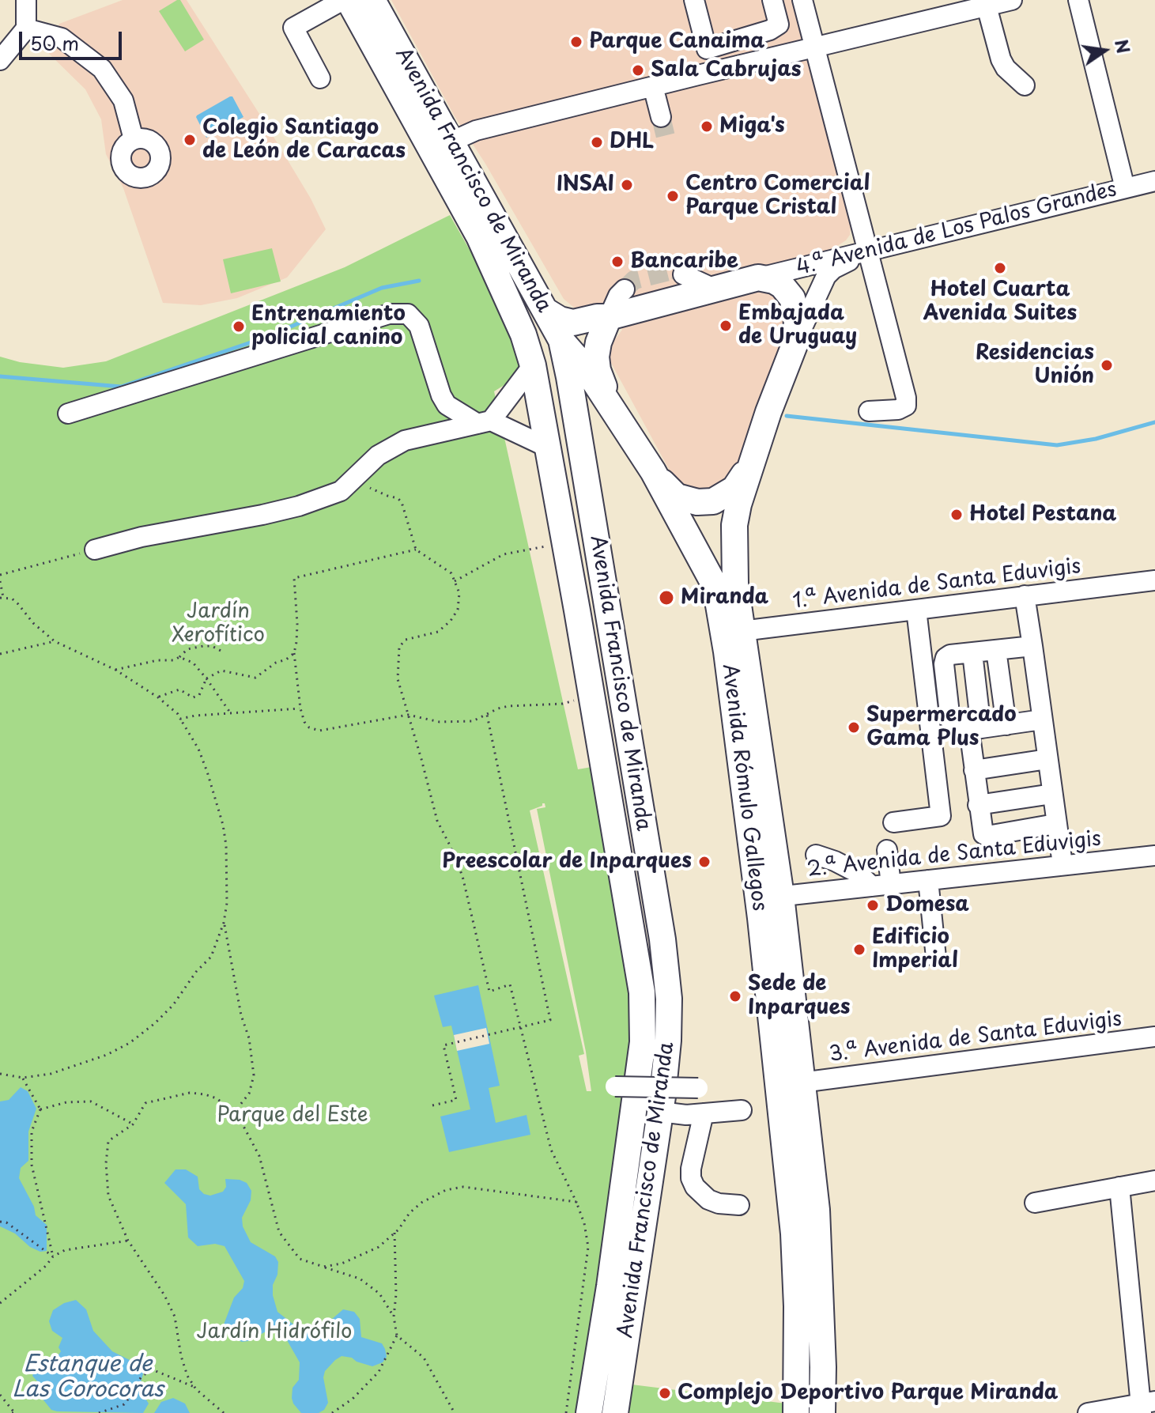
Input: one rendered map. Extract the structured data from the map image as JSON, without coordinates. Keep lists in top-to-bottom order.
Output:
{
  "streets": {
    "main road": ["Avenida Francisco de Miranda", "4.ª Avenida de Los Palos Grandes", "Avenida Rómulo Gallegos"],
    "street": ["1.ª Avenida de Santa Eduvigis", "2.ª Avenida de Santa Eduvigis", "3.ª Avenida de Santa Eduvigis"]
  },
  "crossings": [
    ["Avenida Francisco de Miranda", "4.ª Avenida de Los Palos Grandes"],
    ["Avenida Francisco de Miranda", "Avenida Rómulo Gallegos"],
    ["4.ª Avenida de Los Palos Grandes", "Avenida Rómulo Gallegos"],
    ["1.ª Avenida de Santa Eduvigis", "Avenida Rómulo Gallegos"],
    ["Avenida Rómulo Gallegos", "2.ª Avenida de Santa Eduvigis"],
    ["Avenida Rómulo Gallegos", "3.ª Avenida de Santa Eduvigis"]
  ],
  "water": ["Estanque de Las Corocoras"],
  "parks": ["Jardín Xerofítico", "Parque del Este", "Jardín Hidrófilo"],
  "places": [
    "Parque Canaima",
    "Sala Cabrujas",
    "Miga's",
    "Colegio Santiago de León de Caracas",
    "DHL",
    "INSAI",
    "Centro Comercial Parque Cristal",
    "Bancaribe",
    "Hotel Cuarta Avenida Suites",
    "Embajada de Uruguay",
    "Entrenamiento policial canino",
    "Residencias Unión",
    "Hotel Pestana",
    "Miranda",
    "Supermercado Gama Plus",
    "Preescolar de Inparques",
    "Domesa",
    "Edificio Imperial",
    "Sede de Inparques",
    "Complejo Deportivo Parque Miranda"
  ],
  "scale_bar": "50 m",
  "north": "right"
}
